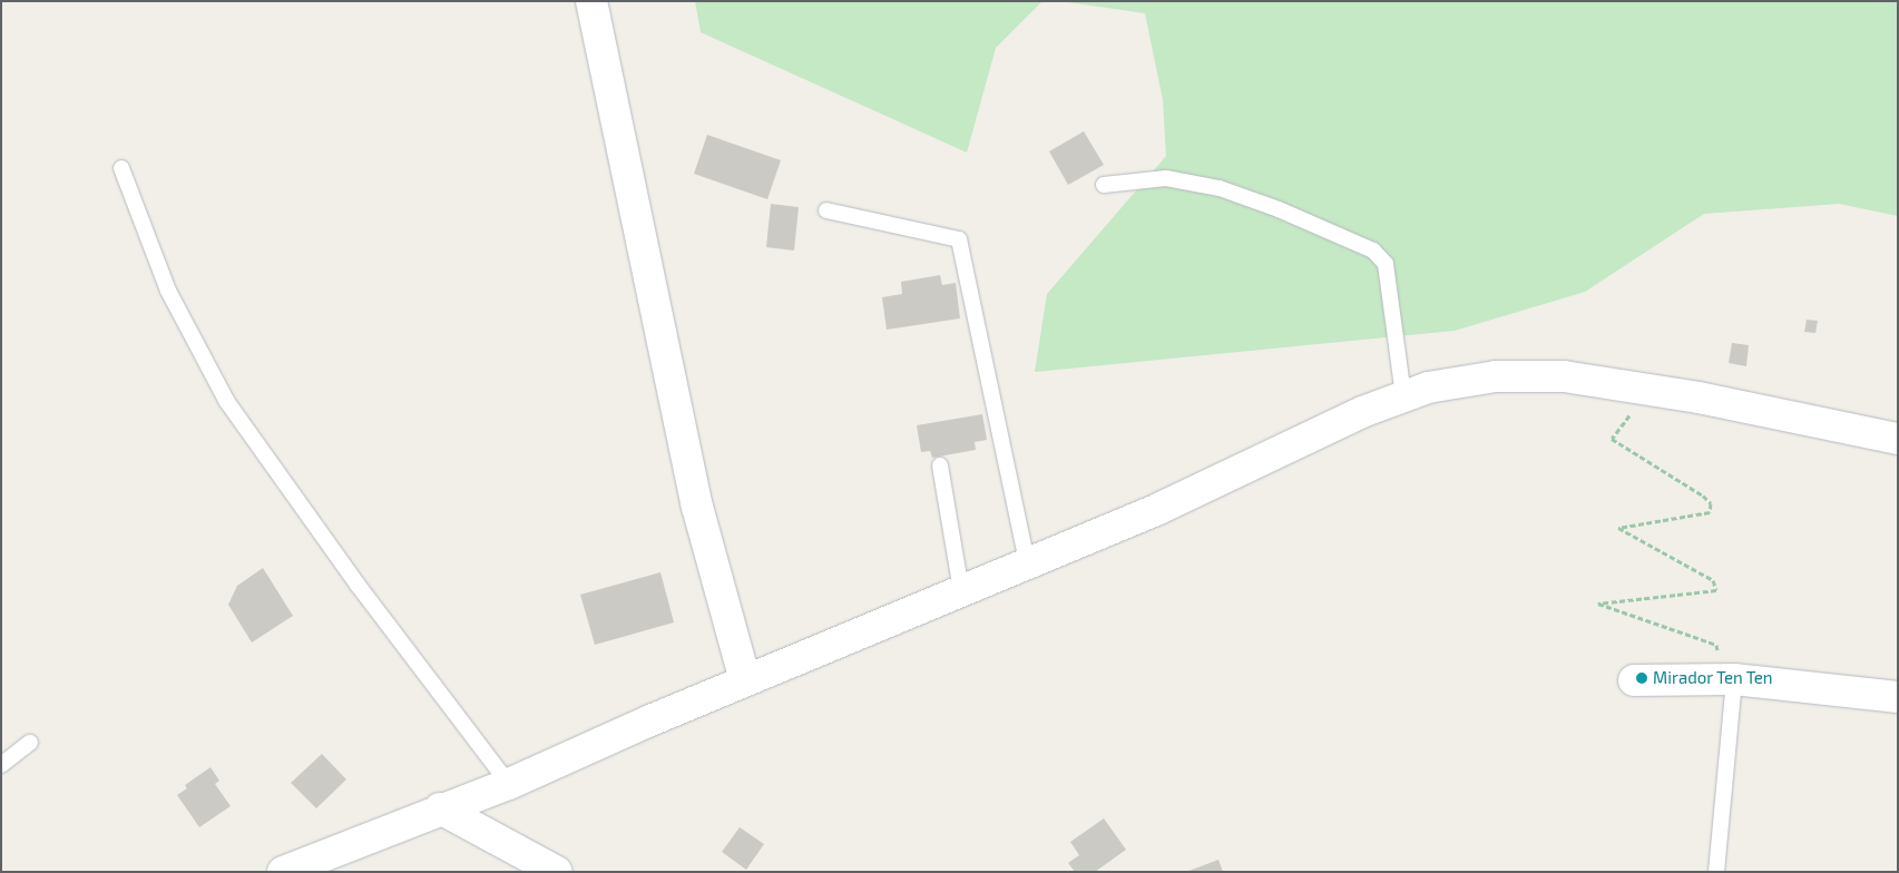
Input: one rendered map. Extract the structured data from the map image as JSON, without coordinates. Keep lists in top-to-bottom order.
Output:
{
  "places": ["Mirador Ten Ten"]
}
